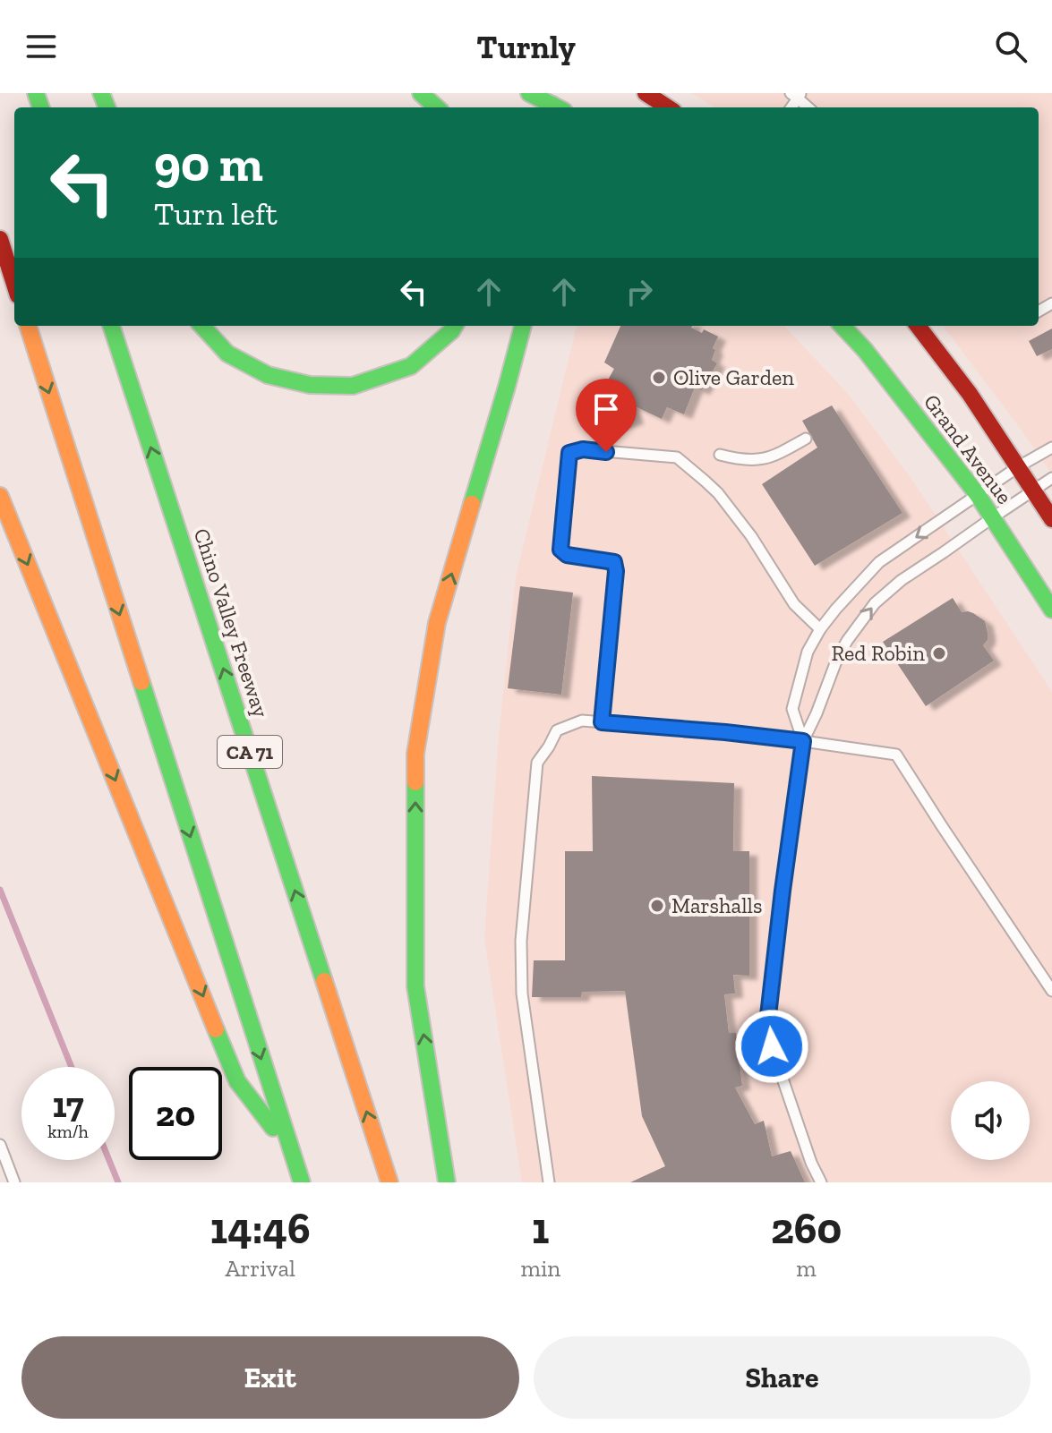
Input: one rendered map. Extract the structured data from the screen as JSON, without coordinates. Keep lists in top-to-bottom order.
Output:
{
  "streets": {
    "main road": ["Grand Avenue", "Chino Valley Freeway", "CA 71"]
  },
  "places": ["Olive Garden", "Red Robin", "Marshalls"],
  "page": {
    "header": "Turnly",
    "turn": ["90 m", "Turn left"],
    "speed": "17 km/h",
    "limit": "20",
    "eta": [
      "14:46",
      "Arrival",
      "1",
      "min",
      "260",
      "m"
    ],
    "buttons": ["Exit", "Share"]
  }
}
